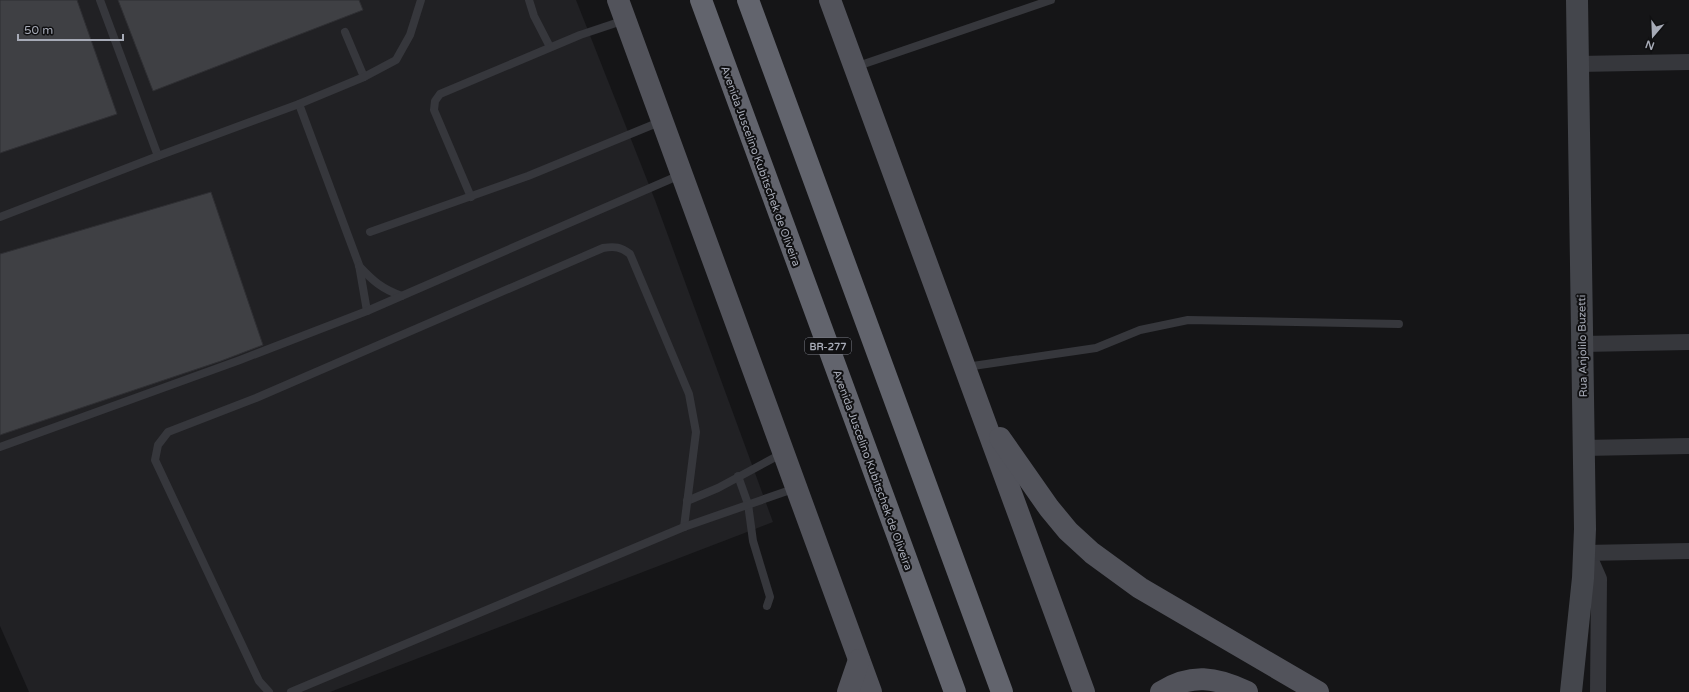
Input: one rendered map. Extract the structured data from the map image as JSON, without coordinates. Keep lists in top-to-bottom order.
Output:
{
  "streets": {
    "highway": ["Avenida Juscelino Kubitschek de Oliveira", "BR-277"],
    "main road": ["Rua Anjolilo Buzetti"]
  },
  "scale_bar": "50 m",
  "north": "bottom"
}
